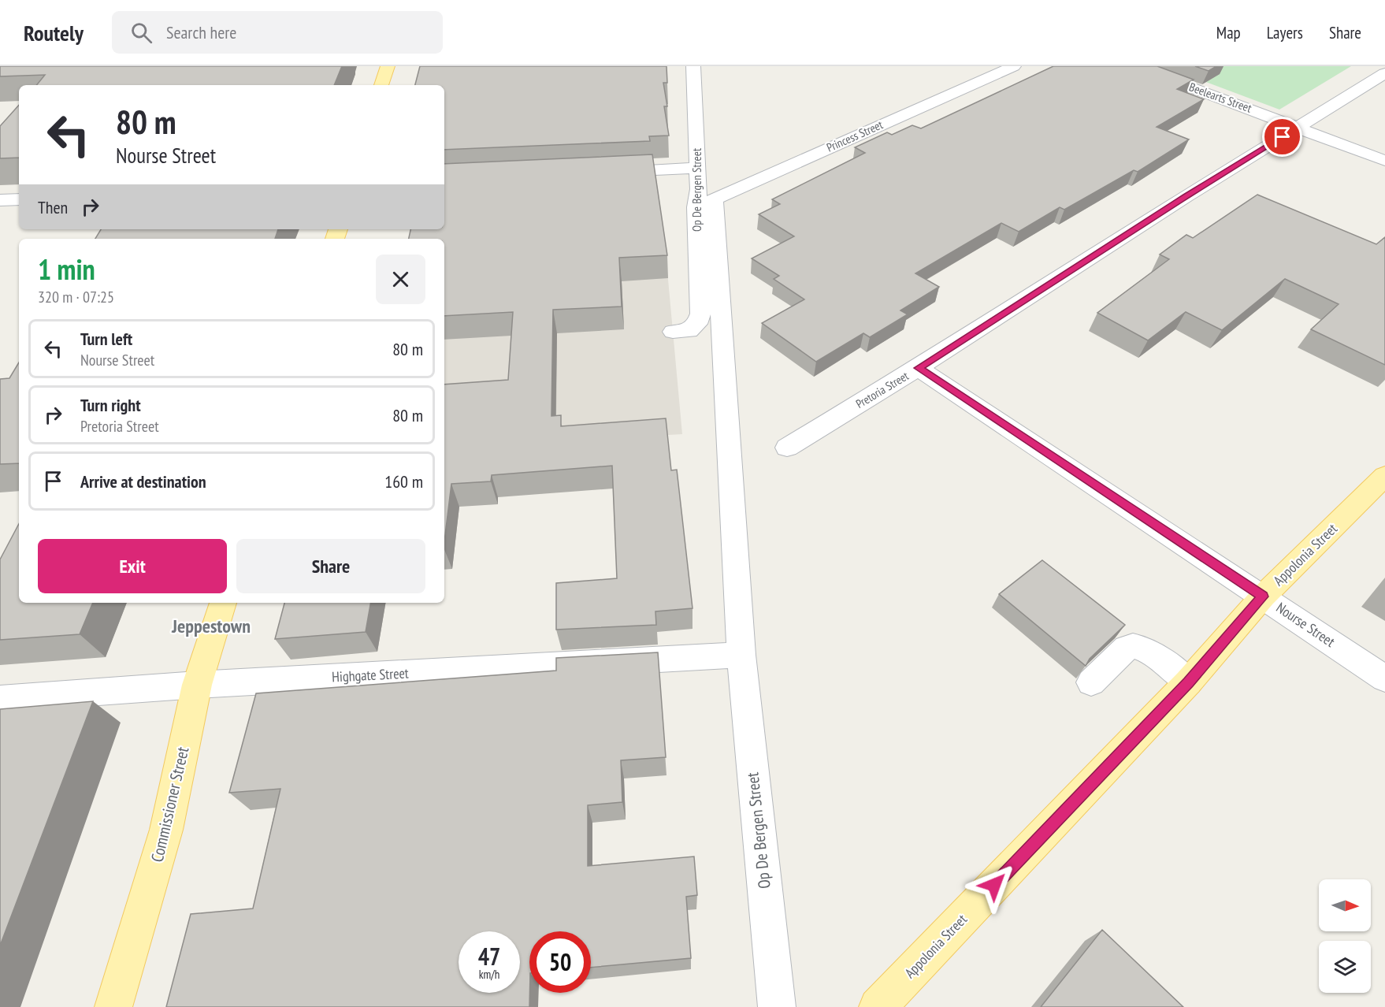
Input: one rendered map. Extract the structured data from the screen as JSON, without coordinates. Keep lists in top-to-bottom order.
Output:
{
  "streets": {
    "main road": ["Appolonia Street", "Commissioner Street"],
    "street": [
      "Beelearts Street",
      "Princess Street",
      "Op De Bergen Street",
      "Pretoria Street",
      "Nourse Street",
      "Highgate Street"
    ]
  },
  "crossings": [
    ["Beelearts Street", "Pretoria Street"],
    ["Princess Street", "Op De Bergen Street"],
    ["Op De Bergen Street", "Highgate Street"],
    ["Pretoria Street", "Nourse Street"],
    ["Appolonia Street", "Nourse Street"],
    ["Highgate Street", "Commissioner Street"]
  ],
  "districts": ["Jeppestown"],
  "north": "right",
  "page": {
    "header": "Routely",
    "search": "Search here",
    "nav": ["Map", "Layers", "Share"],
    "turn": ["80 m", "Nourse Street"],
    "then": "Then",
    "heading": ["1 min", "320 m · 07:25"],
    "list": [
      {
        "name": "Turn left",
        "note": "Nourse Street",
        "value": "80 m"
      },
      {
        "name": "Turn right",
        "note": "Pretoria Street",
        "value": "80 m"
      },
      {
        "name": "Arrive at destination",
        "value": "160 m"
      }
    ],
    "buttons": ["Exit", "Share"],
    "speed": "47 km/h",
    "limit": "50"
  }
}
